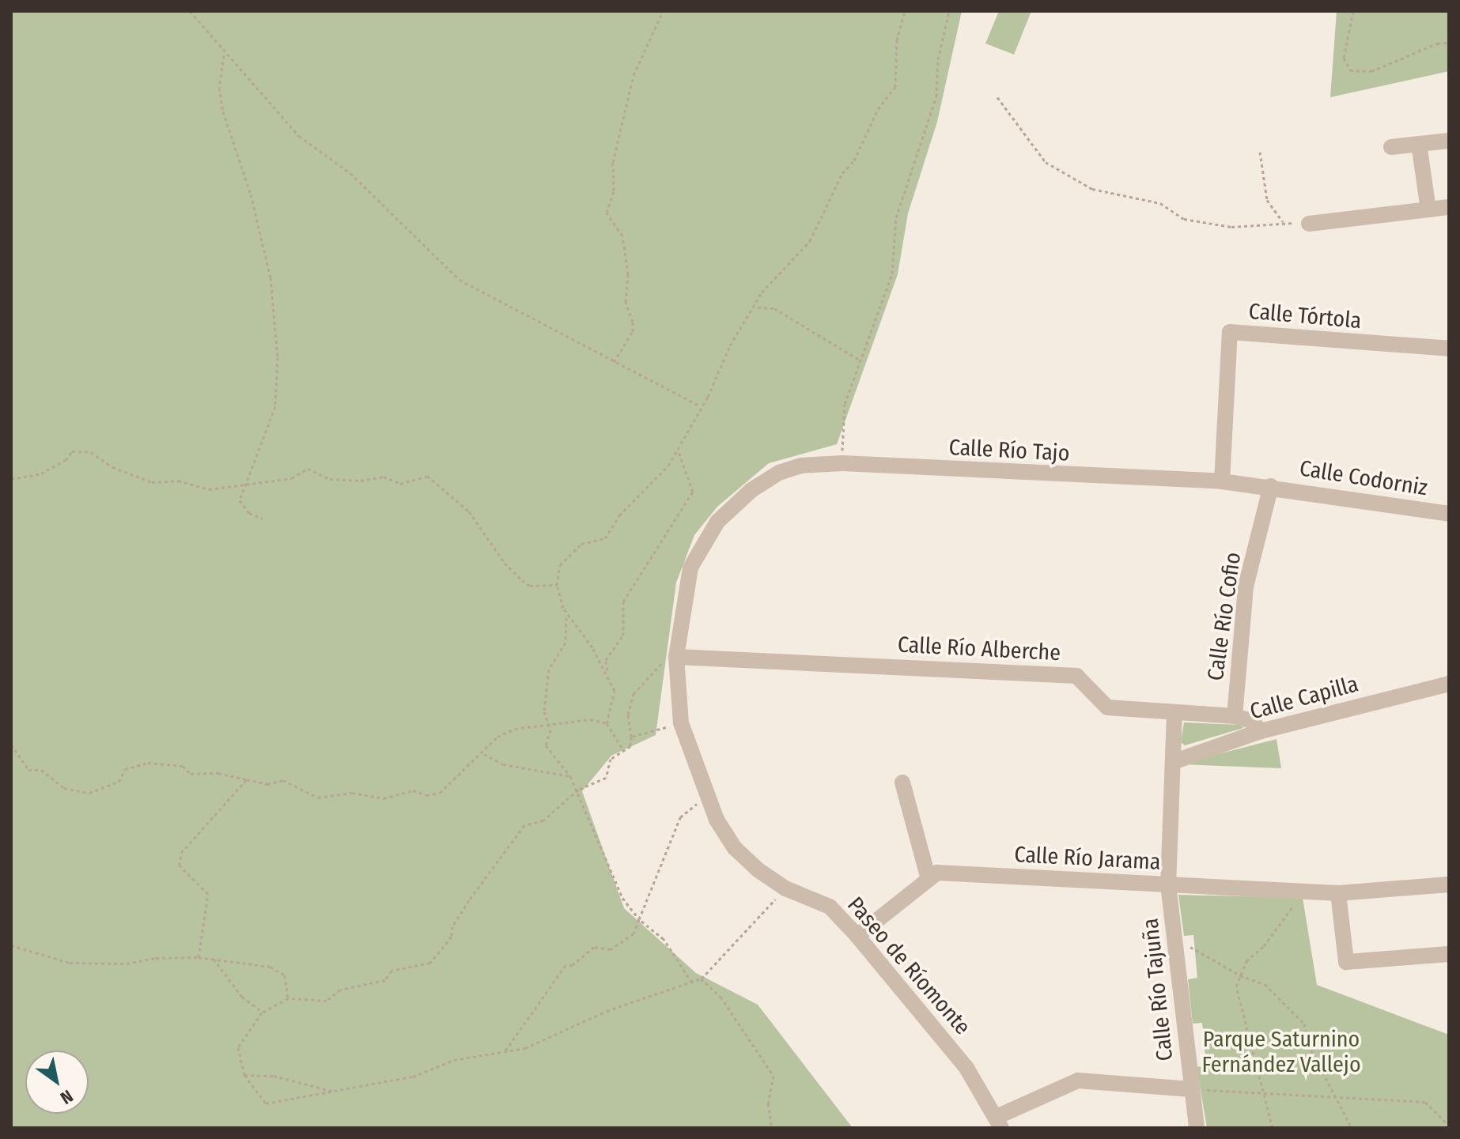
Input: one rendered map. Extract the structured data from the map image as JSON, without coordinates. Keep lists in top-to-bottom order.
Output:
{
  "streets": {
    "street": [
      "Calle Tórtola",
      "Calle Río Tajo",
      "Calle Codorniz",
      "Calle Río Cofio",
      "Calle Río Alberche",
      "Calle Capilla",
      "Calle Río Jarama",
      "Paseo de Ríomonte",
      "Calle Río Tajuña"
    ]
  },
  "crossings": [
    ["Calle Tórtola", "Calle Río Tajo"],
    ["Calle Río Tajo", "Calle Codorniz"],
    ["Calle Río Tajo", "Calle Río Cofio"],
    ["Calle Río Tajo", "Paseo de Ríomonte"],
    ["Calle Codorniz", "Calle Río Cofio"],
    ["Calle Río Cofio", "Calle Río Alberche"],
    ["Calle Río Alberche", "Calle Capilla"],
    ["Calle Río Alberche", "Paseo de Ríomonte"],
    ["Calle Río Jarama", "Calle Río Tajuña"]
  ],
  "parks": ["Parque Saturnino Fernández Vallejo"],
  "north": "bottom right"
}
